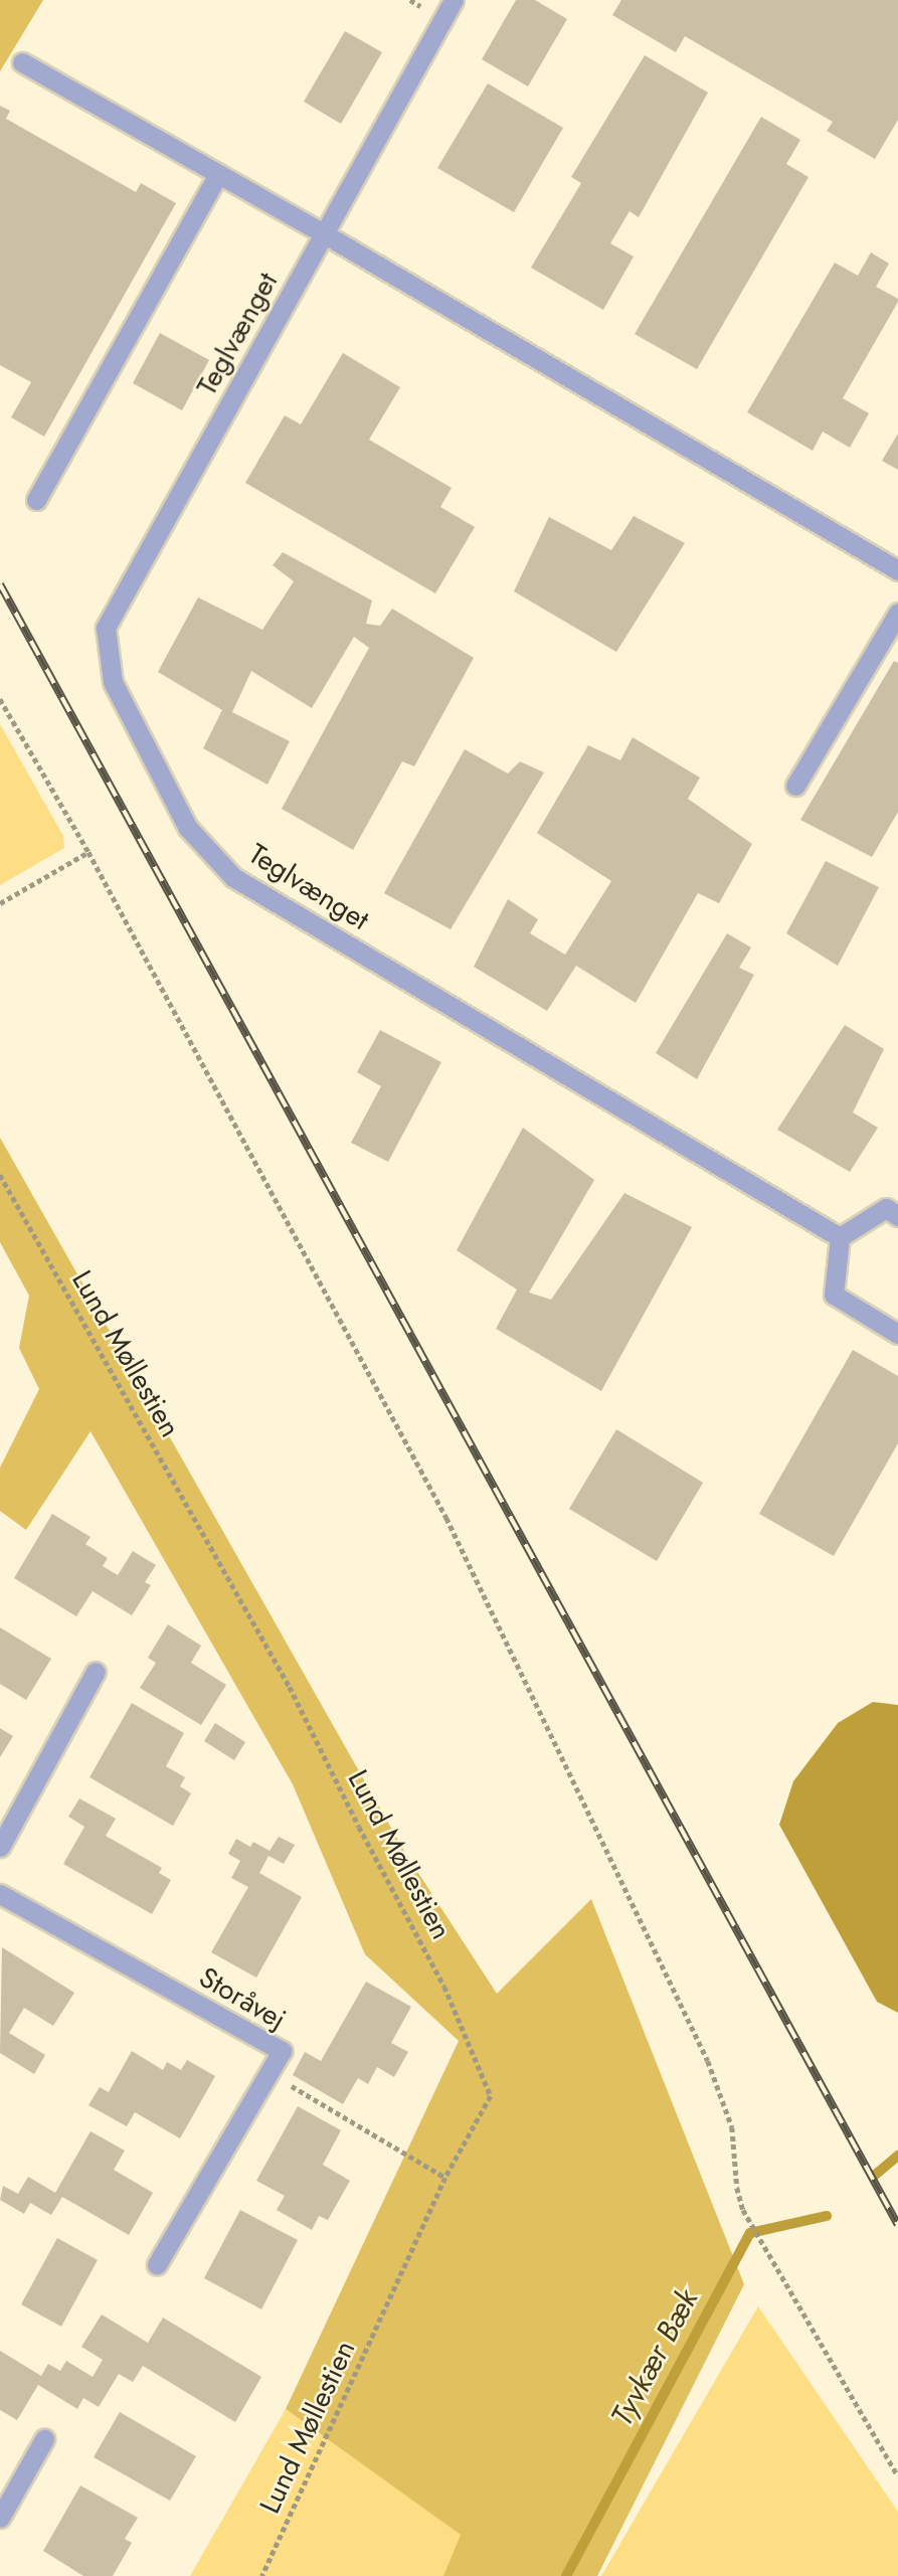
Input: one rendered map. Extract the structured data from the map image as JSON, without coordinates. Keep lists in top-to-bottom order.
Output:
{
  "streets": {
    "street": ["Teglvænget", "Storåvej"],
    "path": ["Lund Møllestien"]
  },
  "water": ["Tyvkær Bæk"]
}
